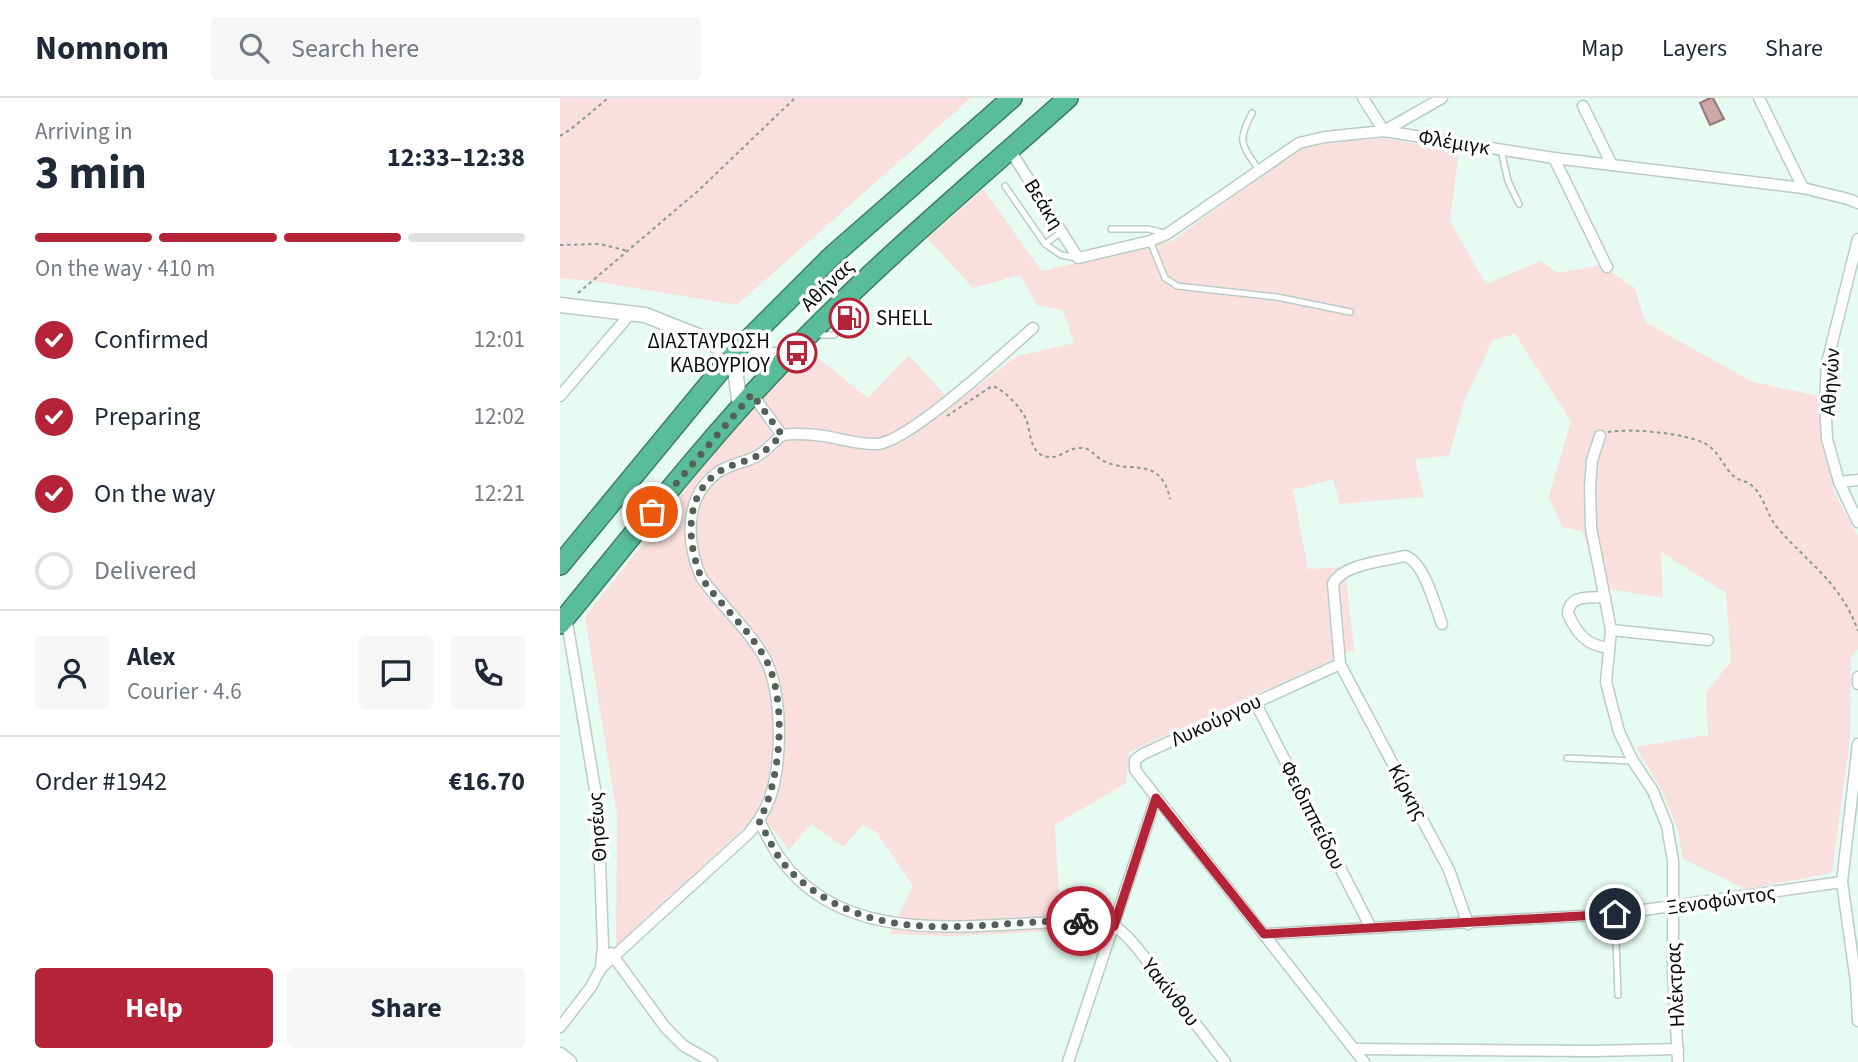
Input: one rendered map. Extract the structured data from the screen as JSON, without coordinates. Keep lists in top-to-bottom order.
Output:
{
  "streets": {
    "highway": ["Αθήνας"],
    "street": [
      "Φλέμιγκ",
      "Βεάκη",
      "Αθηνών",
      "Λυκούργου",
      "Κίρκης",
      "Φειδιππείδου",
      "Θησέως",
      "Ξενοφώντος",
      "Ηλέκτρας",
      "Υακίνθου"
    ]
  },
  "crossings": [
    ["Φλέμιγκ", "Βεάκη"],
    ["Βεάκη", "Αθήνας"],
    ["Αθήνας", "Θησέως"],
    ["Λυκούργου", "Κίρκης"],
    ["Λυκούργου", "Φειδιππείδου"],
    ["Κίρκης", "Ξενοφώντος"],
    ["Φειδιππείδου", "Ξενοφώντος"],
    ["Ξενοφώντος", "Ηλέκτρας"]
  ],
  "places": {
    "fuel station": ["SHELL"],
    "bus stop": ["ΔΙΑΣΤΑΥΡΩΣΗ ΚΑΒΟΥΡΙΟΥ"]
  },
  "page": {
    "header": "Nomnom",
    "search": "Search here",
    "nav": ["Map", "Layers", "Share"],
    "heading": ["3 min", "Arriving in", "12:33–12:38"],
    "panel": [
      "Alex",
      "Courier · 4.6",
      "Order #1942",
      "€16.70"
    ],
    "bar": "On the way · 410 m",
    "list": [
      ["Confirmed", "12:01"],
      ["Preparing", "12:02"],
      ["On the way", "12:21"],
      "Delivered"
    ],
    "buttons": ["Help", "Share"]
  }
}
